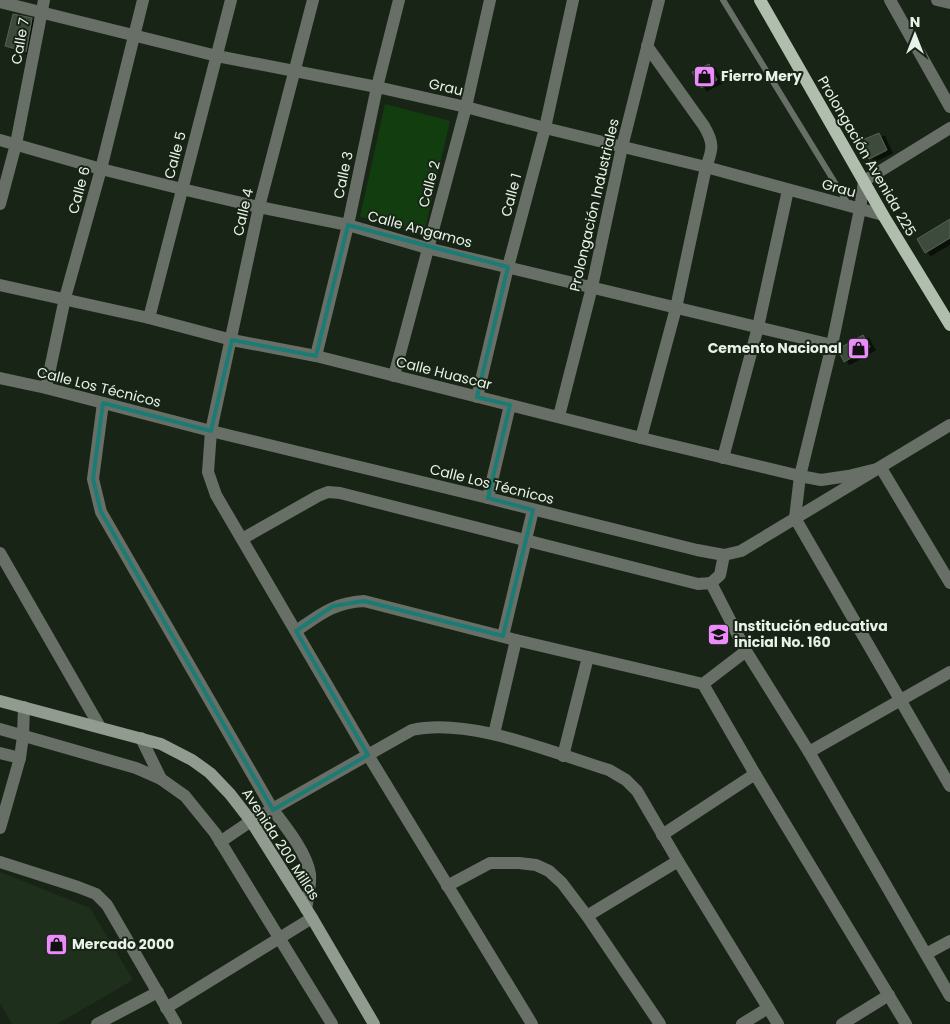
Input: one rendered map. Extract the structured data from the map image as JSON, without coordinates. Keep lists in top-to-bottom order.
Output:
{
  "streets": {
    "main road": ["Prolongación Avenida 225", "Avenida 200 Millas"],
    "street": [
      "Calle 7",
      "Grau",
      "Calle 5",
      "Calle 3",
      "Calle 2",
      "Calle 6",
      "Calle 1",
      "Prolongación Industriales",
      "Calle 4",
      "Calle Angamos",
      "Calle Huascar",
      "Calle Los Técnicos"
    ]
  },
  "crossings": [
    ["Calle 7", "Grau"],
    ["Calle 7", "Calle Angamos"],
    ["Grau", "Calle 5"],
    ["Grau", "Prolongación Avenida 225"],
    ["Grau", "Calle 3"],
    ["Grau", "Calle 2"],
    ["Grau", "Calle 6"],
    ["Grau", "Calle 1"],
    ["Grau", "Prolongación Industriales"],
    ["Grau", "Calle 4"],
    ["Calle 5", "Calle Angamos"],
    ["Calle 5", "Calle Huascar"],
    ["Calle 3", "Calle Angamos"],
    ["Calle 3", "Calle Huascar"],
    ["Calle 2", "Calle Angamos"],
    ["Calle 2", "Calle Huascar"],
    ["Calle 6", "Calle Angamos"],
    ["Calle 6", "Calle Huascar"],
    ["Calle 6", "Calle Los Técnicos"],
    ["Calle 1", "Calle Angamos"],
    ["Calle 1", "Calle Huascar"],
    ["Prolongación Industriales", "Calle Angamos"],
    ["Prolongación Industriales", "Calle Huascar"],
    ["Calle 4", "Calle Angamos"],
    ["Calle 4", "Calle Huascar"],
    ["Calle 4", "Calle Los Técnicos"],
    ["Calle Huascar", "Calle Los Técnicos"]
  ],
  "places": {
    "shop": ["Fierro Mery", "Cemento Nacional", "Mercado 2000"],
    "school or university": ["Institución educativa inicial No. 160"]
  },
  "north": "top"
}
